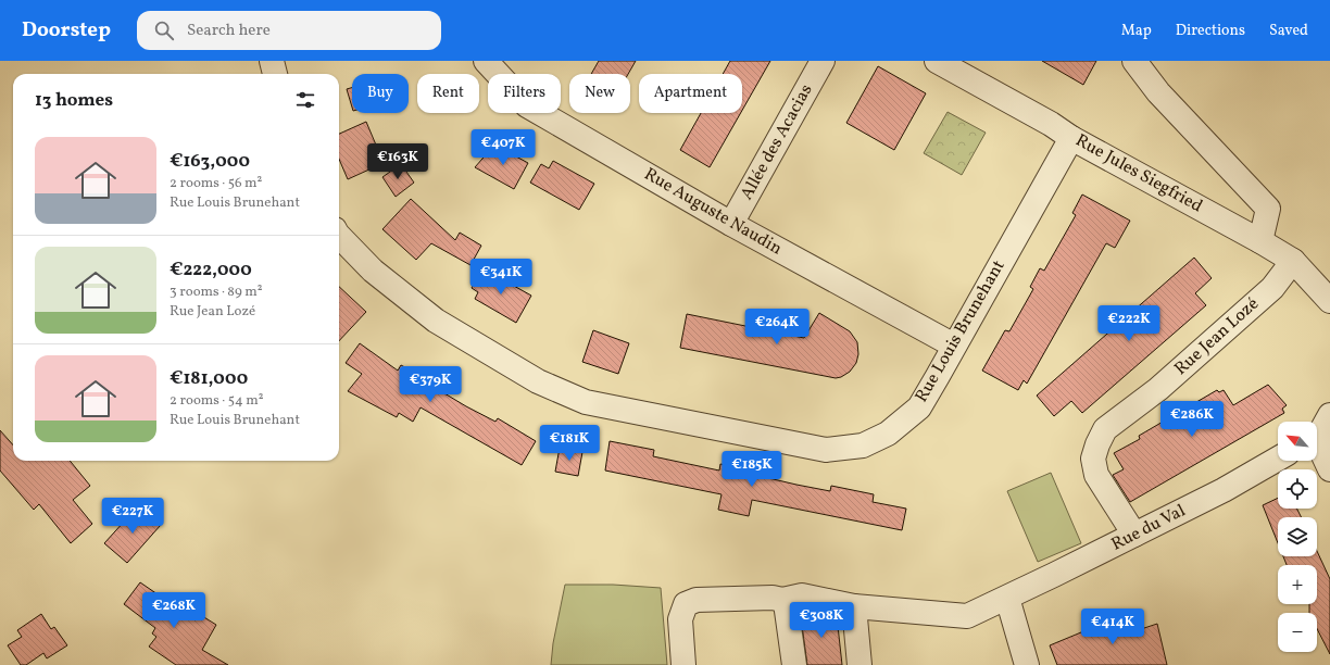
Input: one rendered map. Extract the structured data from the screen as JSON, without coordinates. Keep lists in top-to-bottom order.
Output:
{
  "streets": {
    "street": [
      "Allée des Acacias",
      "Rue Jules Siegfried",
      "Rue Auguste Naudin",
      "Rue Louis Brunehant",
      "Rue Jean Lozé",
      "Rue du Val"
    ]
  },
  "crossings": [
    ["Allée des Acacias", "Rue Auguste Naudin"],
    ["Rue Jules Siegfried", "Rue Louis Brunehant"],
    ["Rue Jules Siegfried", "Rue Jean Lozé"],
    ["Rue Auguste Naudin", "Rue Louis Brunehant"],
    ["Rue Jean Lozé", "Rue du Val"]
  ],
  "north": "top left",
  "page": {
    "header": "Doorstep",
    "search": "Search here",
    "nav": ["Map", "Directions", "Saved"],
    "chip": [
      "Buy",
      "Rent",
      "Filters",
      "New",
      "Apartment"
    ],
    "heading": "13 homes",
    "list": [
      {
        "name": "€163,000",
        "note": "2 rooms · 56 m² · Rue Louis Brunehant"
      },
      {
        "name": "€222,000",
        "note": "3 rooms · 89 m² · Rue Jean Lozé"
      },
      {
        "name": "€181,000",
        "note": "2 rooms · 54 m² · Rue Louis Brunehant"
      }
    ],
    "price": [
      "€407K",
      "€163K",
      "€341K",
      "€222K",
      "€264K",
      "€379K",
      "€286K",
      "€181K",
      "€185K",
      "€227K",
      "€268K",
      "€308K",
      "€414K"
    ],
    "map_buttons": ["+", "−"]
  }
}
